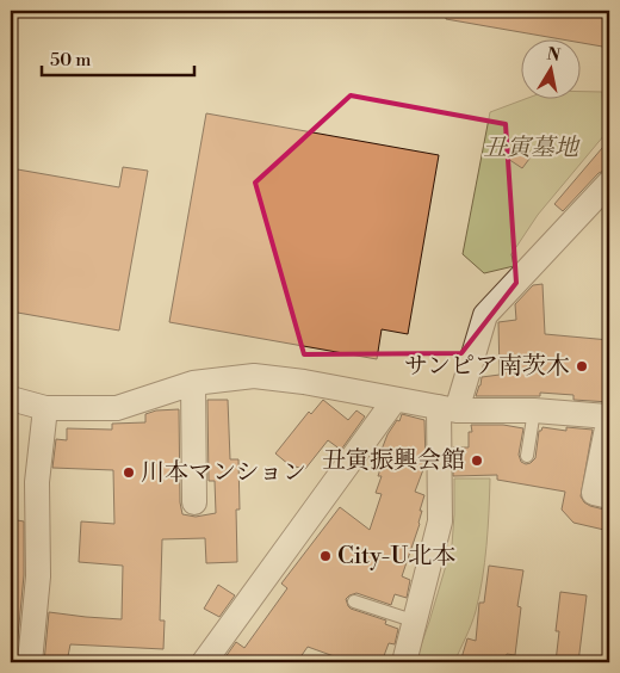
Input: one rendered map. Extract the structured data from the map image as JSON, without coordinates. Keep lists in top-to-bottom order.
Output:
{
  "parks": ["丑寅墓地"],
  "places": [
    "サンピア南茨木",
    "丑寅振興会館",
    "川本マンション",
    "City-U北本"
  ],
  "scale_bar": "50 m",
  "north": "top"
}
